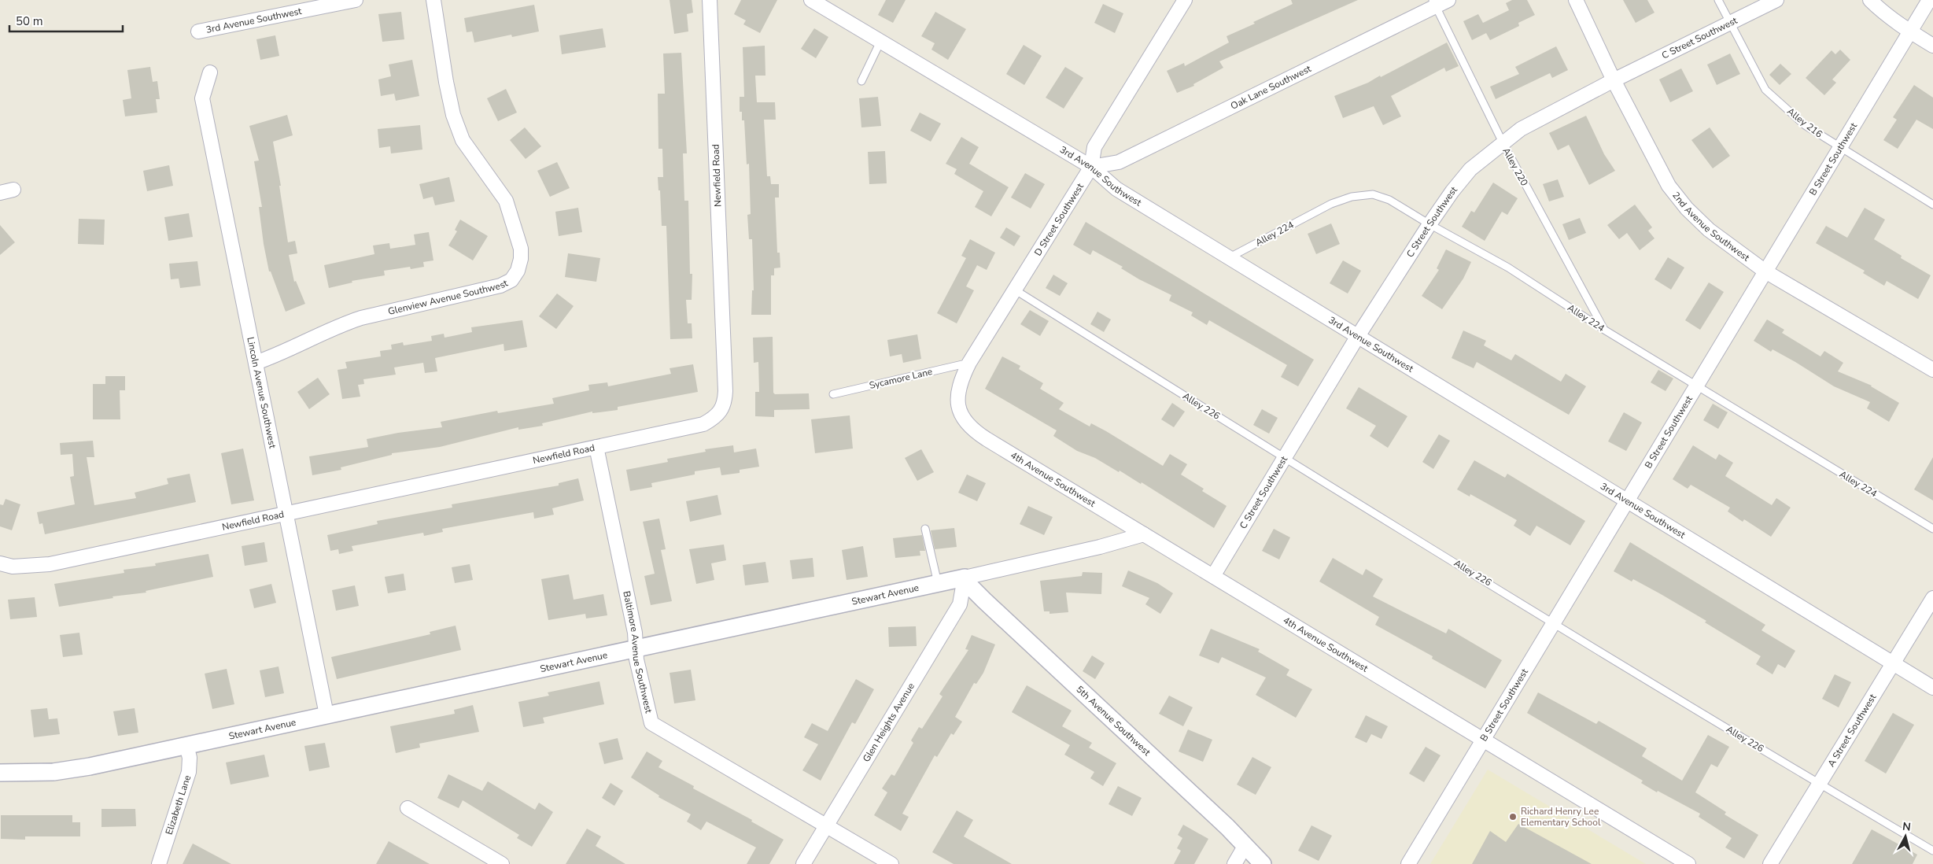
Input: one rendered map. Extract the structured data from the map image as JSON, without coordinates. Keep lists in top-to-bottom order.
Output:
{
  "streets": {
    "street": [
      "3rd Avenue Southwest",
      "C Street Southwest",
      "Oak Lane Southwest",
      "B Street Southwest",
      "Newfield Road",
      "D Street Southwest",
      "2nd Avenue Southwest",
      "Glenview Avenue Southwest",
      "Lincoln Avenue Southwest",
      "4th Avenue Southwest",
      "Stewart Avenue",
      "Baltimore Avenue Southwest",
      "5th Avenue Southwest",
      "Glen Heights Avenue",
      "A Street Southwest",
      "Elizabeth Lane"
    ],
    "lane": [
      "Alley 216",
      "Alley 220",
      "Alley 224",
      "Sycamore Lane",
      "Alley 226"
    ]
  },
  "crossings": [
    ["3rd Avenue Southwest", "C Street Southwest"],
    ["3rd Avenue Southwest", "Oak Lane Southwest"],
    ["3rd Avenue Southwest", "B Street Southwest"],
    ["3rd Avenue Southwest", "D Street Southwest"],
    ["3rd Avenue Southwest", "Alley 224"],
    ["3rd Avenue Southwest", "A Street Southwest"],
    ["C Street Southwest", "Alley 216"],
    ["C Street Southwest", "Alley 220"],
    ["C Street Southwest", "2nd Avenue Southwest"],
    ["C Street Southwest", "Alley 224"],
    ["C Street Southwest", "Alley 226"],
    ["C Street Southwest", "4th Avenue Southwest"],
    ["Oak Lane Southwest", "Alley 220"],
    ["Oak Lane Southwest", "D Street Southwest"],
    ["Alley 216", "B Street Southwest"],
    ["B Street Southwest", "2nd Avenue Southwest"],
    ["B Street Southwest", "Alley 224"],
    ["B Street Southwest", "Alley 226"],
    ["B Street Southwest", "4th Avenue Southwest"],
    ["Alley 220", "Alley 224"],
    ["Newfield Road", "Lincoln Avenue Southwest"],
    ["Newfield Road", "Baltimore Avenue Southwest"],
    ["D Street Southwest", "Sycamore Lane"],
    ["D Street Southwest", "Alley 226"],
    ["D Street Southwest", "4th Avenue Southwest"],
    ["Glenview Avenue Southwest", "Lincoln Avenue Southwest"],
    ["Lincoln Avenue Southwest", "Stewart Avenue"],
    ["Alley 226", "A Street Southwest"],
    ["4th Avenue Southwest", "Stewart Avenue"],
    ["Stewart Avenue", "Baltimore Avenue Southwest"],
    ["Stewart Avenue", "5th Avenue Southwest"],
    ["Stewart Avenue", "Glen Heights Avenue"],
    ["Stewart Avenue", "Elizabeth Lane"],
    ["Baltimore Avenue Southwest", "Glen Heights Avenue"],
    ["5th Avenue Southwest", "Glen Heights Avenue"]
  ],
  "places": ["Richard Henry Lee Elementary School"],
  "scale_bar": "50 m",
  "north": "top"
}
